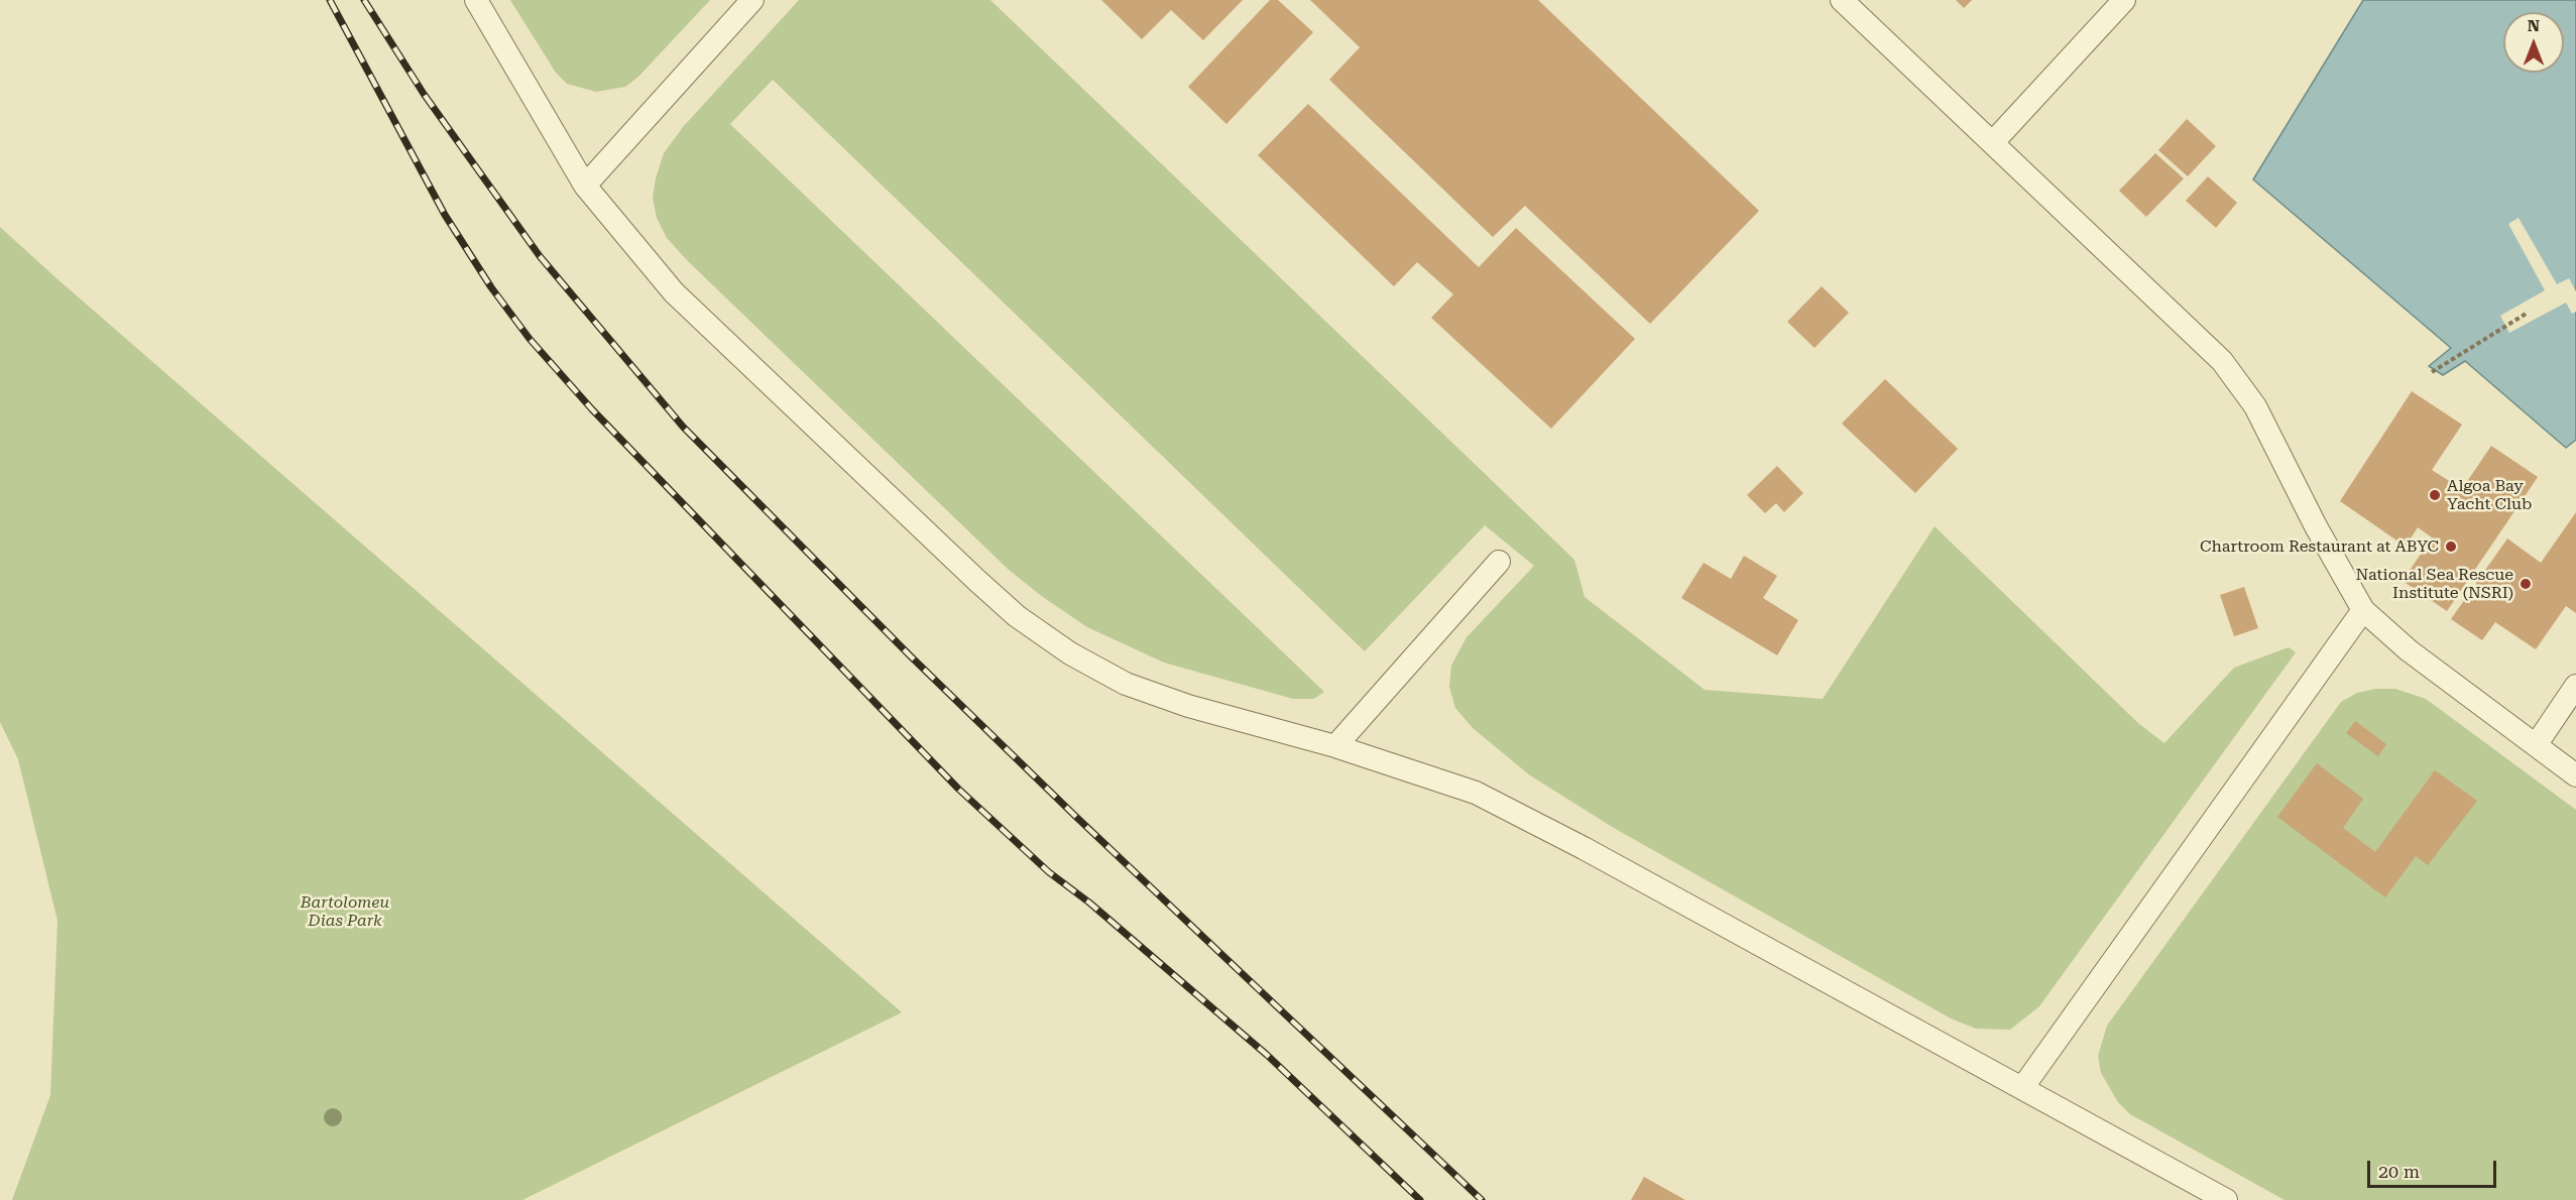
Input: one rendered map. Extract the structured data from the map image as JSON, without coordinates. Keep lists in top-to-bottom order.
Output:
{
  "parks": ["Bartolomeu Dias Park"],
  "places": ["Algoa Bay Yacht Club", "Chartroom Restaurant at ABYC", "National Sea Rescue Institute (NSRI)"],
  "scale_bar": "20 m",
  "north": "top"
}
